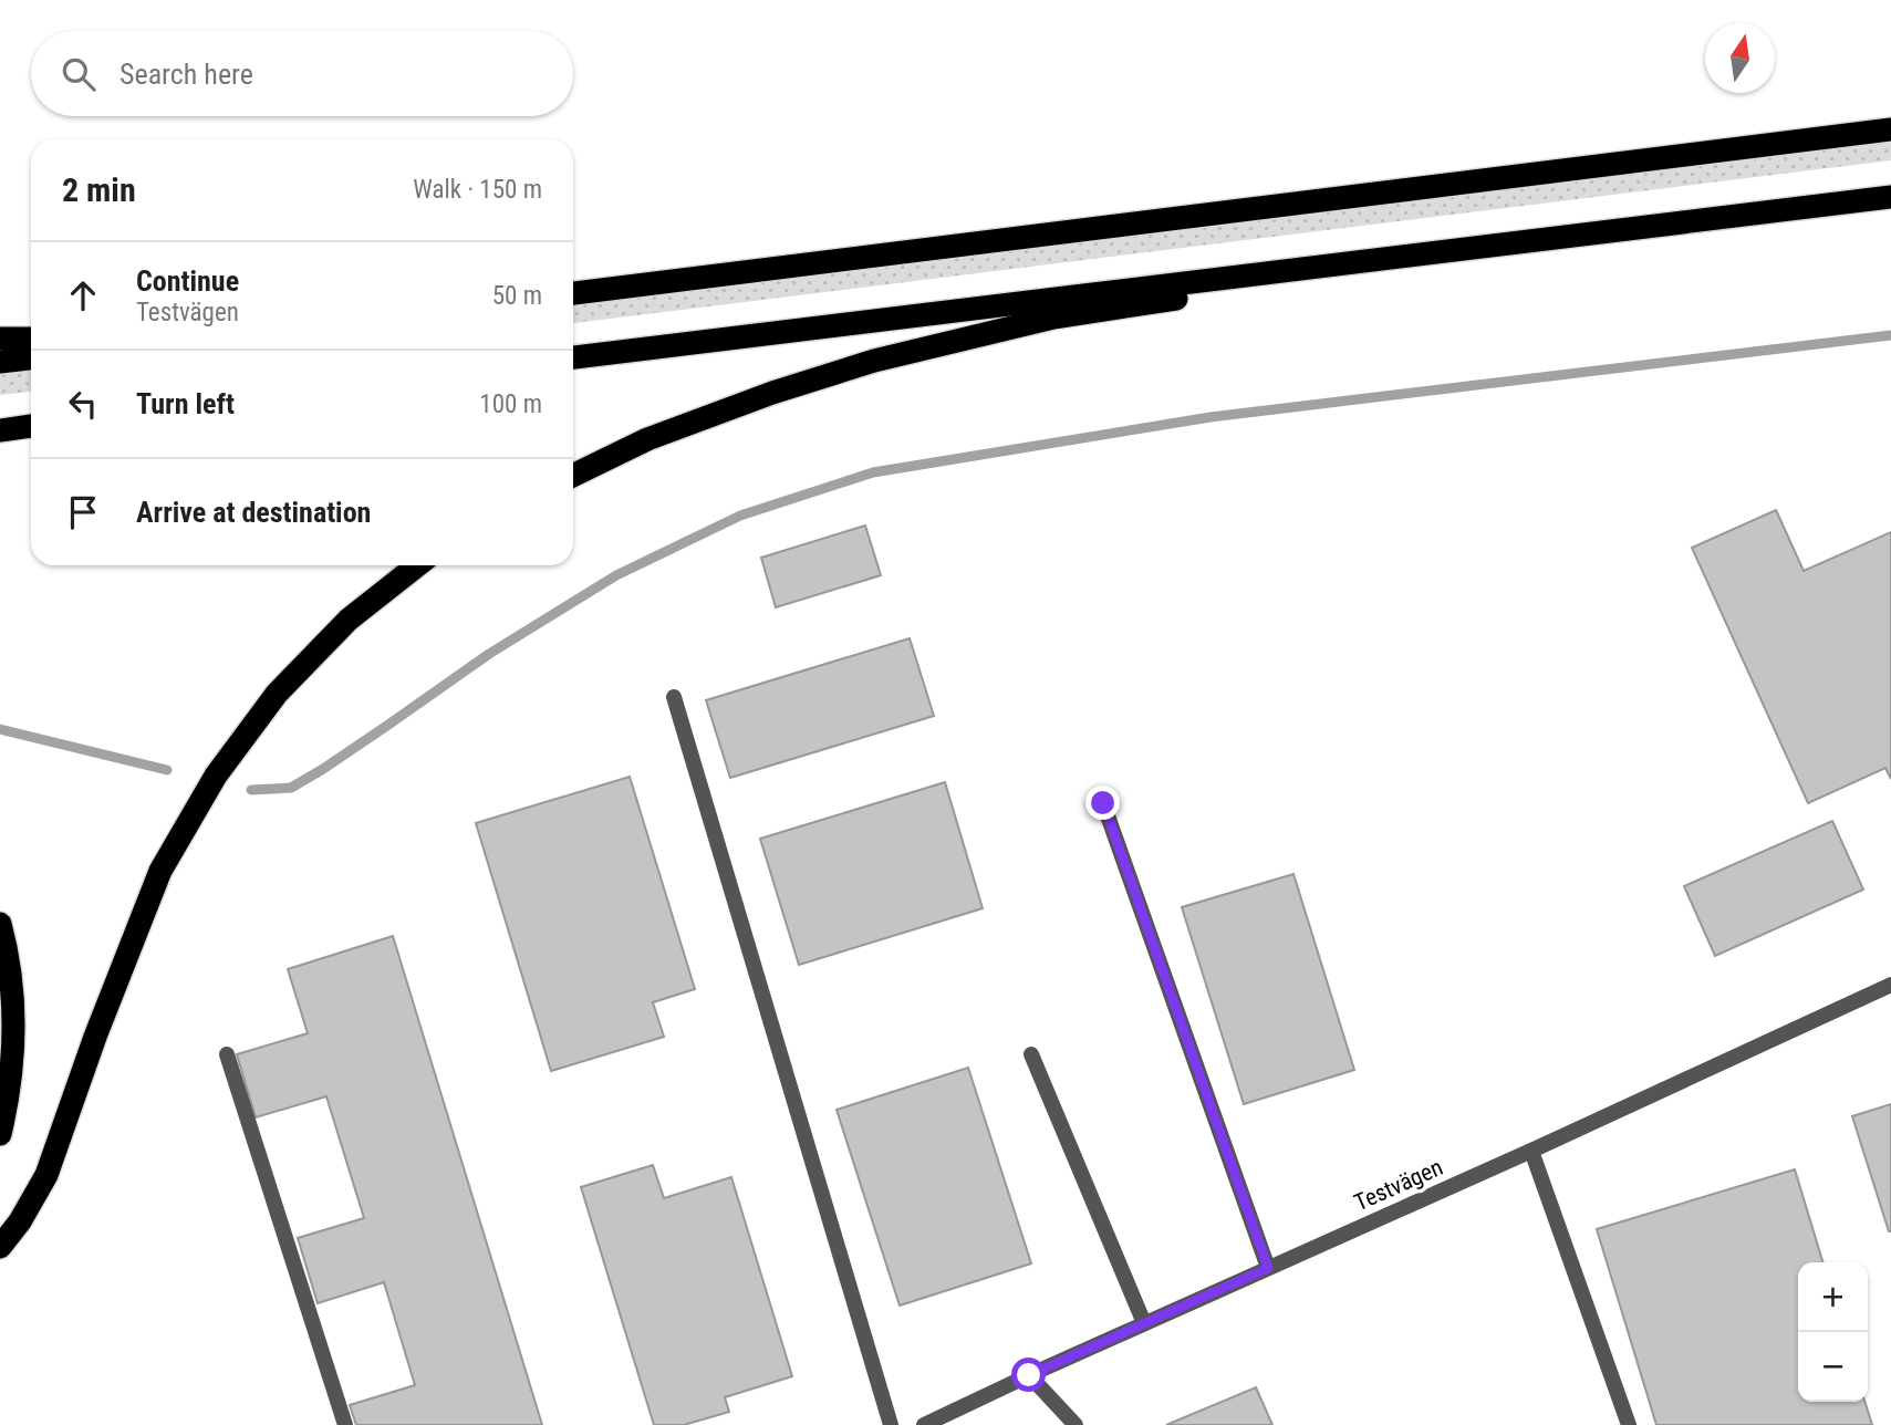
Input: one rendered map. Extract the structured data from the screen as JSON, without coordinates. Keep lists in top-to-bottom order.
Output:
{
  "streets": {
    "street": ["Testvägen"]
  },
  "north": "top",
  "page": {
    "search": "Search here",
    "heading": ["2 min", "Walk · 150 m"],
    "list": [
      ["Continue", "Testvägen", "50 m"],
      ["Turn left", "100 m"],
      "Arrive at destination"
    ],
    "map_buttons": ["+", "−"]
  }
}
